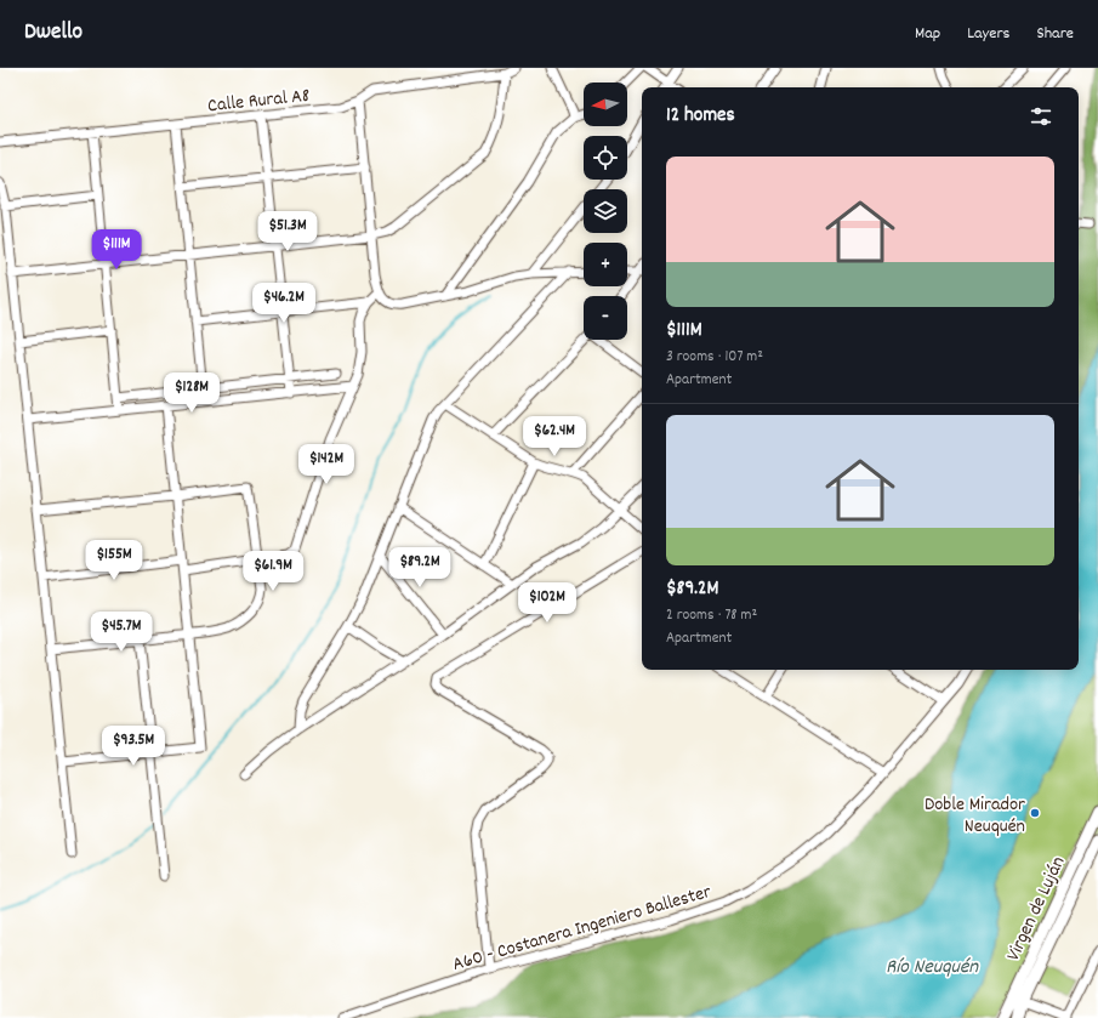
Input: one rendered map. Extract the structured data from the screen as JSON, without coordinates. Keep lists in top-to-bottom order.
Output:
{
  "streets": {
    "street": ["Calle Rural A8", "Virgen de Luján", "A60 - Costanera Ingeniero Ballester"]
  },
  "water": ["Río Neuquén"],
  "places": ["Doble Mirador Neuquén"],
  "north": "left",
  "page": {
    "header": "Dwello",
    "nav": ["Map", "Layers", "Share"],
    "map_buttons": ["+", "−"],
    "heading": "12 homes",
    "list": [
      {
        "name": "$111M",
        "note": "3 rooms · 107 m² · Apartment"
      },
      {
        "name": "$89.2M",
        "note": "2 rooms · 78 m² · Apartment"
      }
    ],
    "price": [
      "$51.3M",
      "$111M",
      "$46.2M",
      "$128M",
      "$62.4M",
      "$142M",
      "$155M",
      "$89.2M",
      "$61.9M",
      "$102M",
      "$45.7M",
      "$93.5M"
    ]
  }
}
